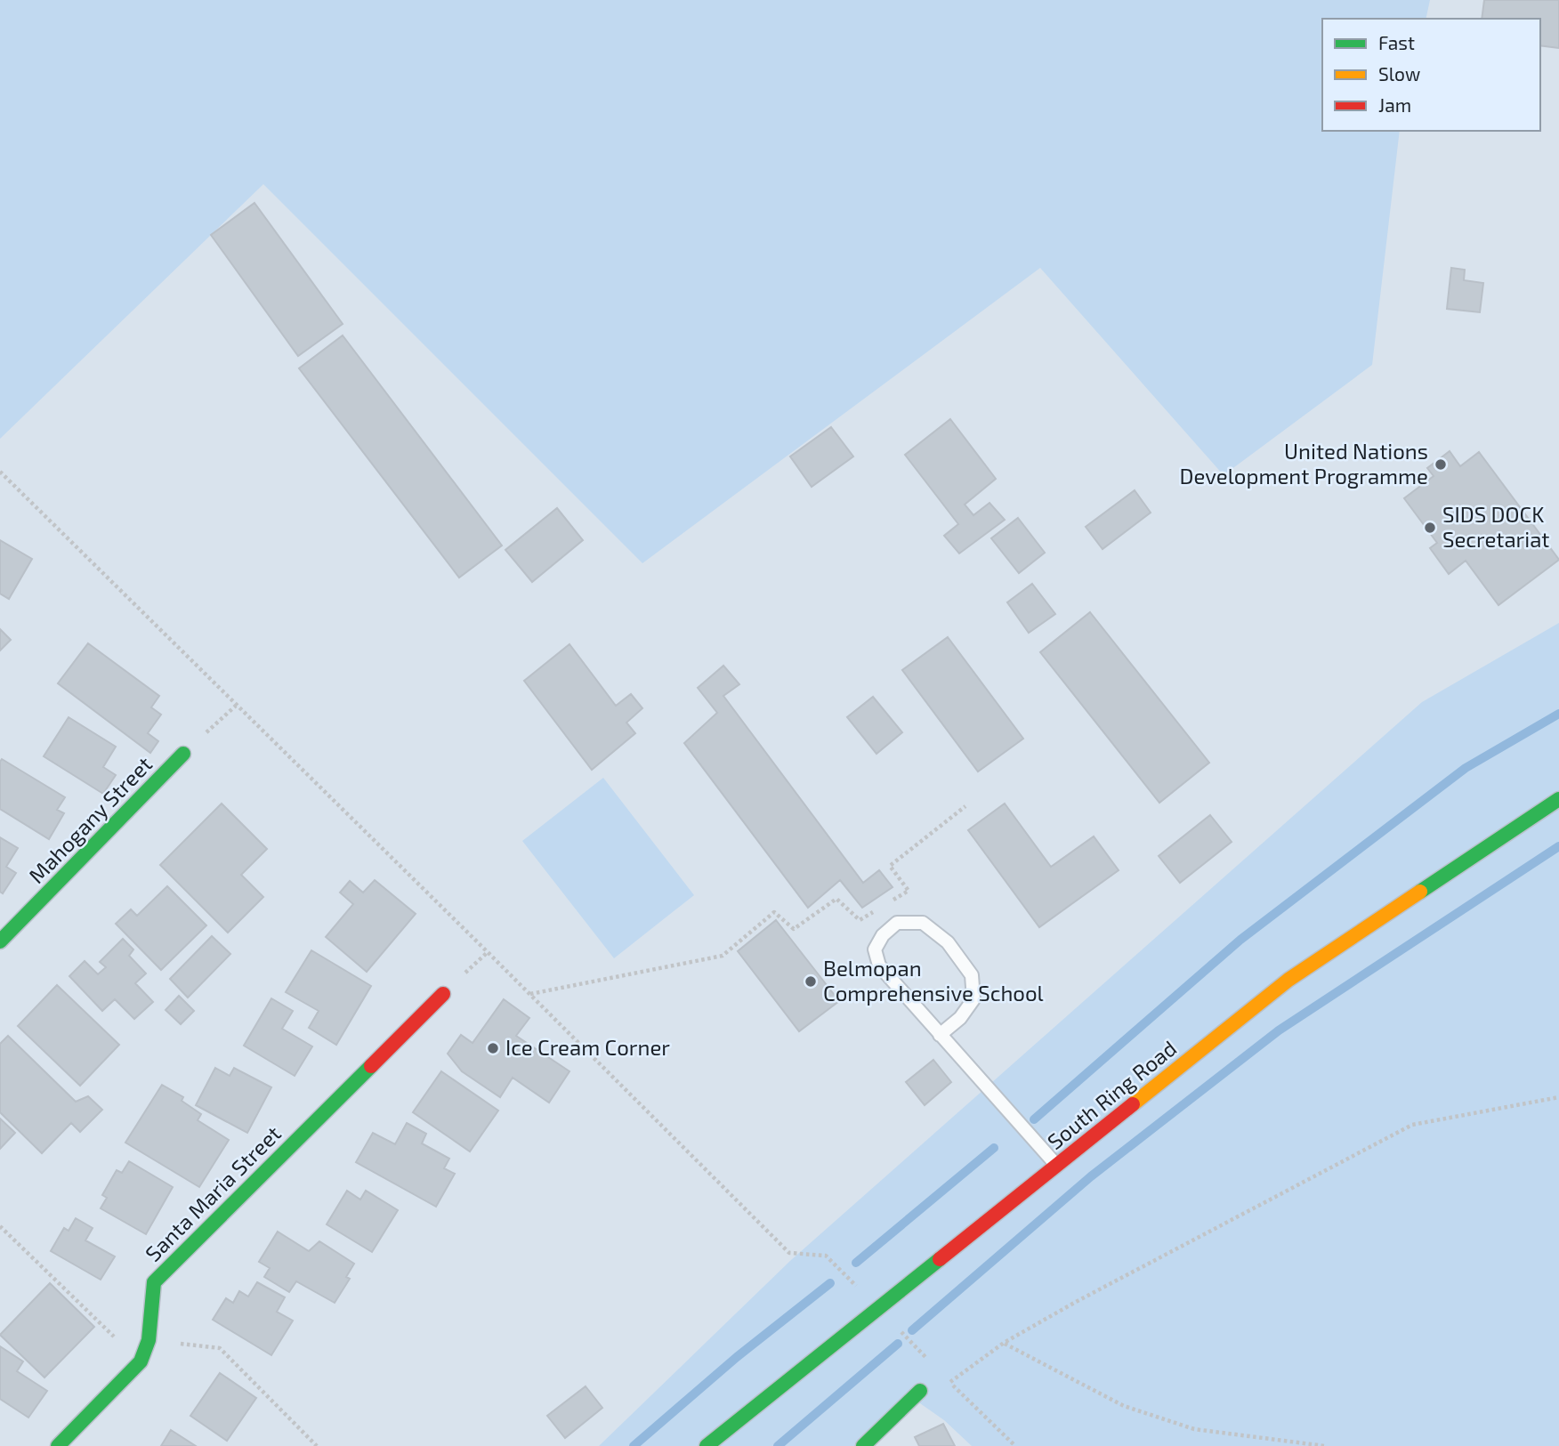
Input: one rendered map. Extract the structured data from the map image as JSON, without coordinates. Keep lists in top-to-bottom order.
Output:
{
  "streets": {
    "main road": ["Mahogany Street", "South Ring Road", "Santa Maria Street"]
  },
  "places": [
    "United Nations Development Programme",
    "SIDS DOCK Secretariat",
    "Belmopan Comprehensive School",
    "Ice Cream Corner"
  ],
  "legend": ["Fast", "Slow", "Jam"]
}
